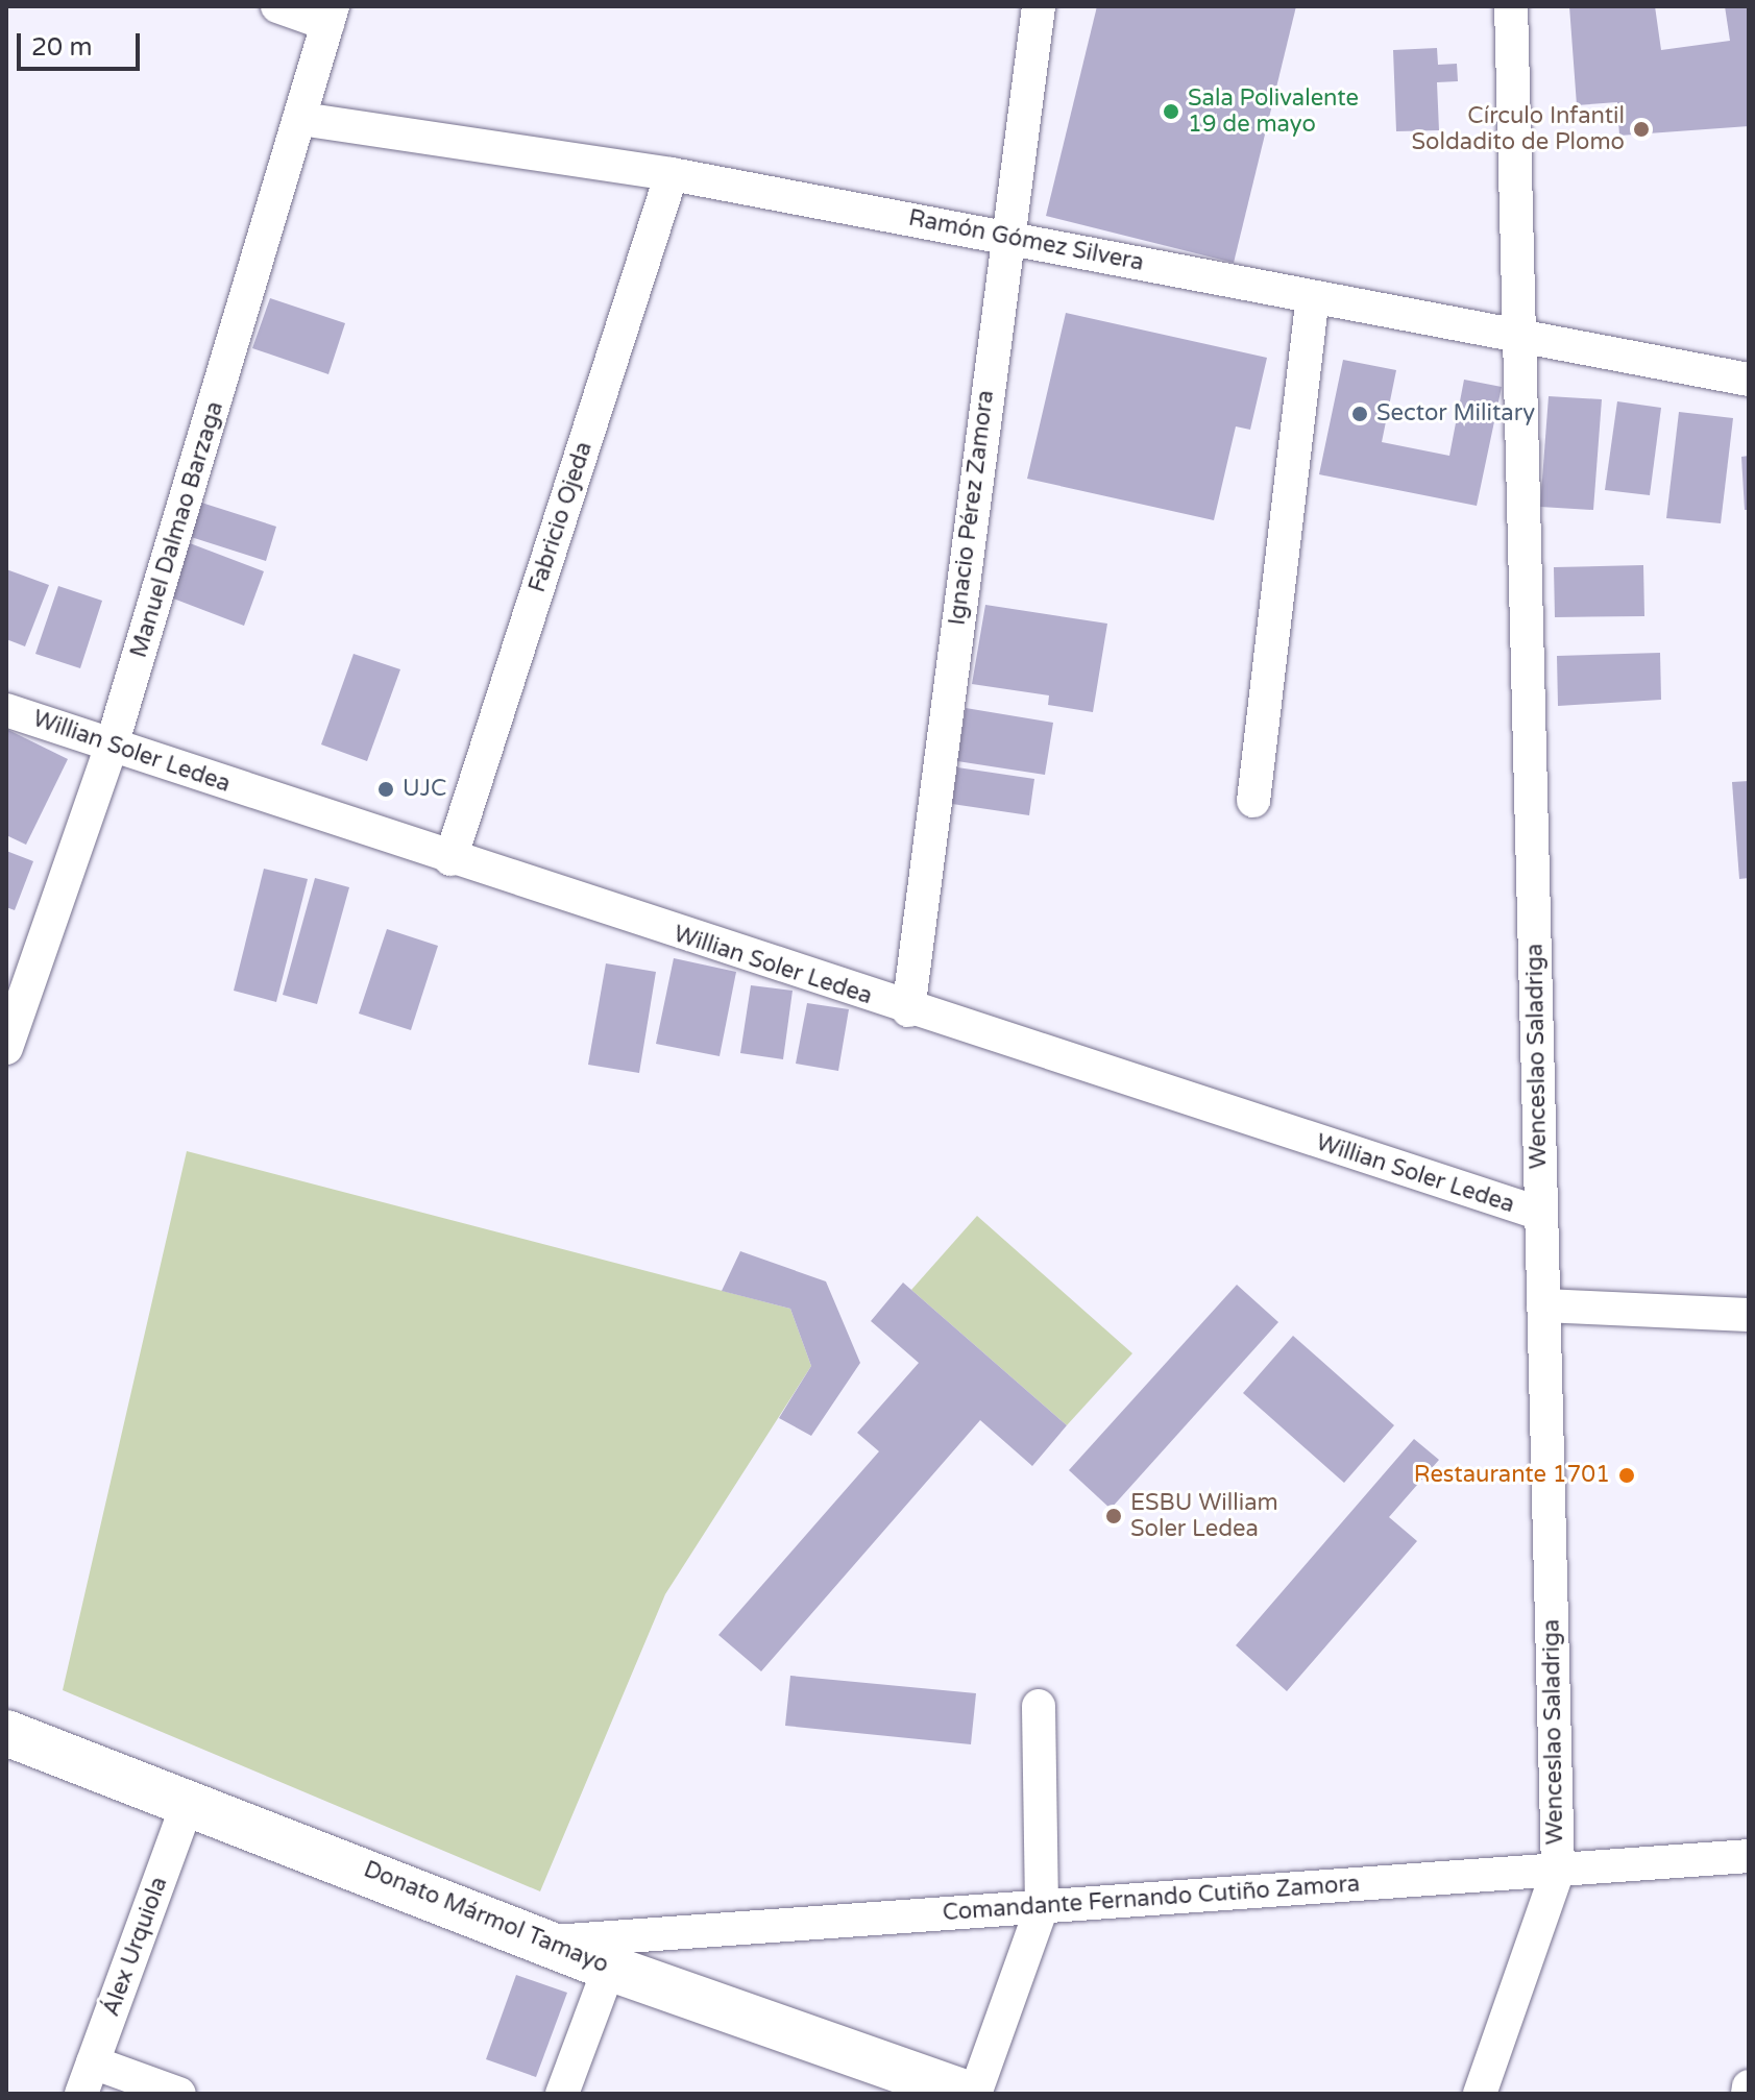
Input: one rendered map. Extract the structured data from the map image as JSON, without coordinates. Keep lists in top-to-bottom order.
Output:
{
  "streets": {
    "main road": ["Donato Mármol Tamayo"],
    "street": [
      "Ramón Gómez Silvera",
      "Ignacio Pérez Zamora",
      "Fabricio Ojeda",
      "Manuel Dalmao Barzaga",
      "Willian Soler Ledea",
      "Wenceslao Saladriga",
      "Comandante Fernando Cutiño Zamora",
      "Álex Urquiola"
    ]
  },
  "crossings": [
    ["Ramón Gómez Silvera", "Ignacio Pérez Zamora"],
    ["Ramón Gómez Silvera", "Fabricio Ojeda"],
    ["Ramón Gómez Silvera", "Manuel Dalmao Barzaga"],
    ["Ramón Gómez Silvera", "Wenceslao Saladriga"],
    ["Ignacio Pérez Zamora", "Willian Soler Ledea"],
    ["Fabricio Ojeda", "Willian Soler Ledea"],
    ["Manuel Dalmao Barzaga", "Willian Soler Ledea"],
    ["Willian Soler Ledea", "Wenceslao Saladriga"],
    ["Wenceslao Saladriga", "Comandante Fernando Cutiño Zamora"],
    ["Comandante Fernando Cutiño Zamora", "Donato Mármol Tamayo"],
    ["Donato Mármol Tamayo", "Álex Urquiola"]
  ],
  "places": [
    "Sala Polivalente 19 de mayo",
    "Círculo Infantil Soldadito de Plomo",
    "Sector Military",
    "UJC",
    "Restaurante 1701",
    "ESBU William Soler Ledea"
  ],
  "scale_bar": "20 m"
}
